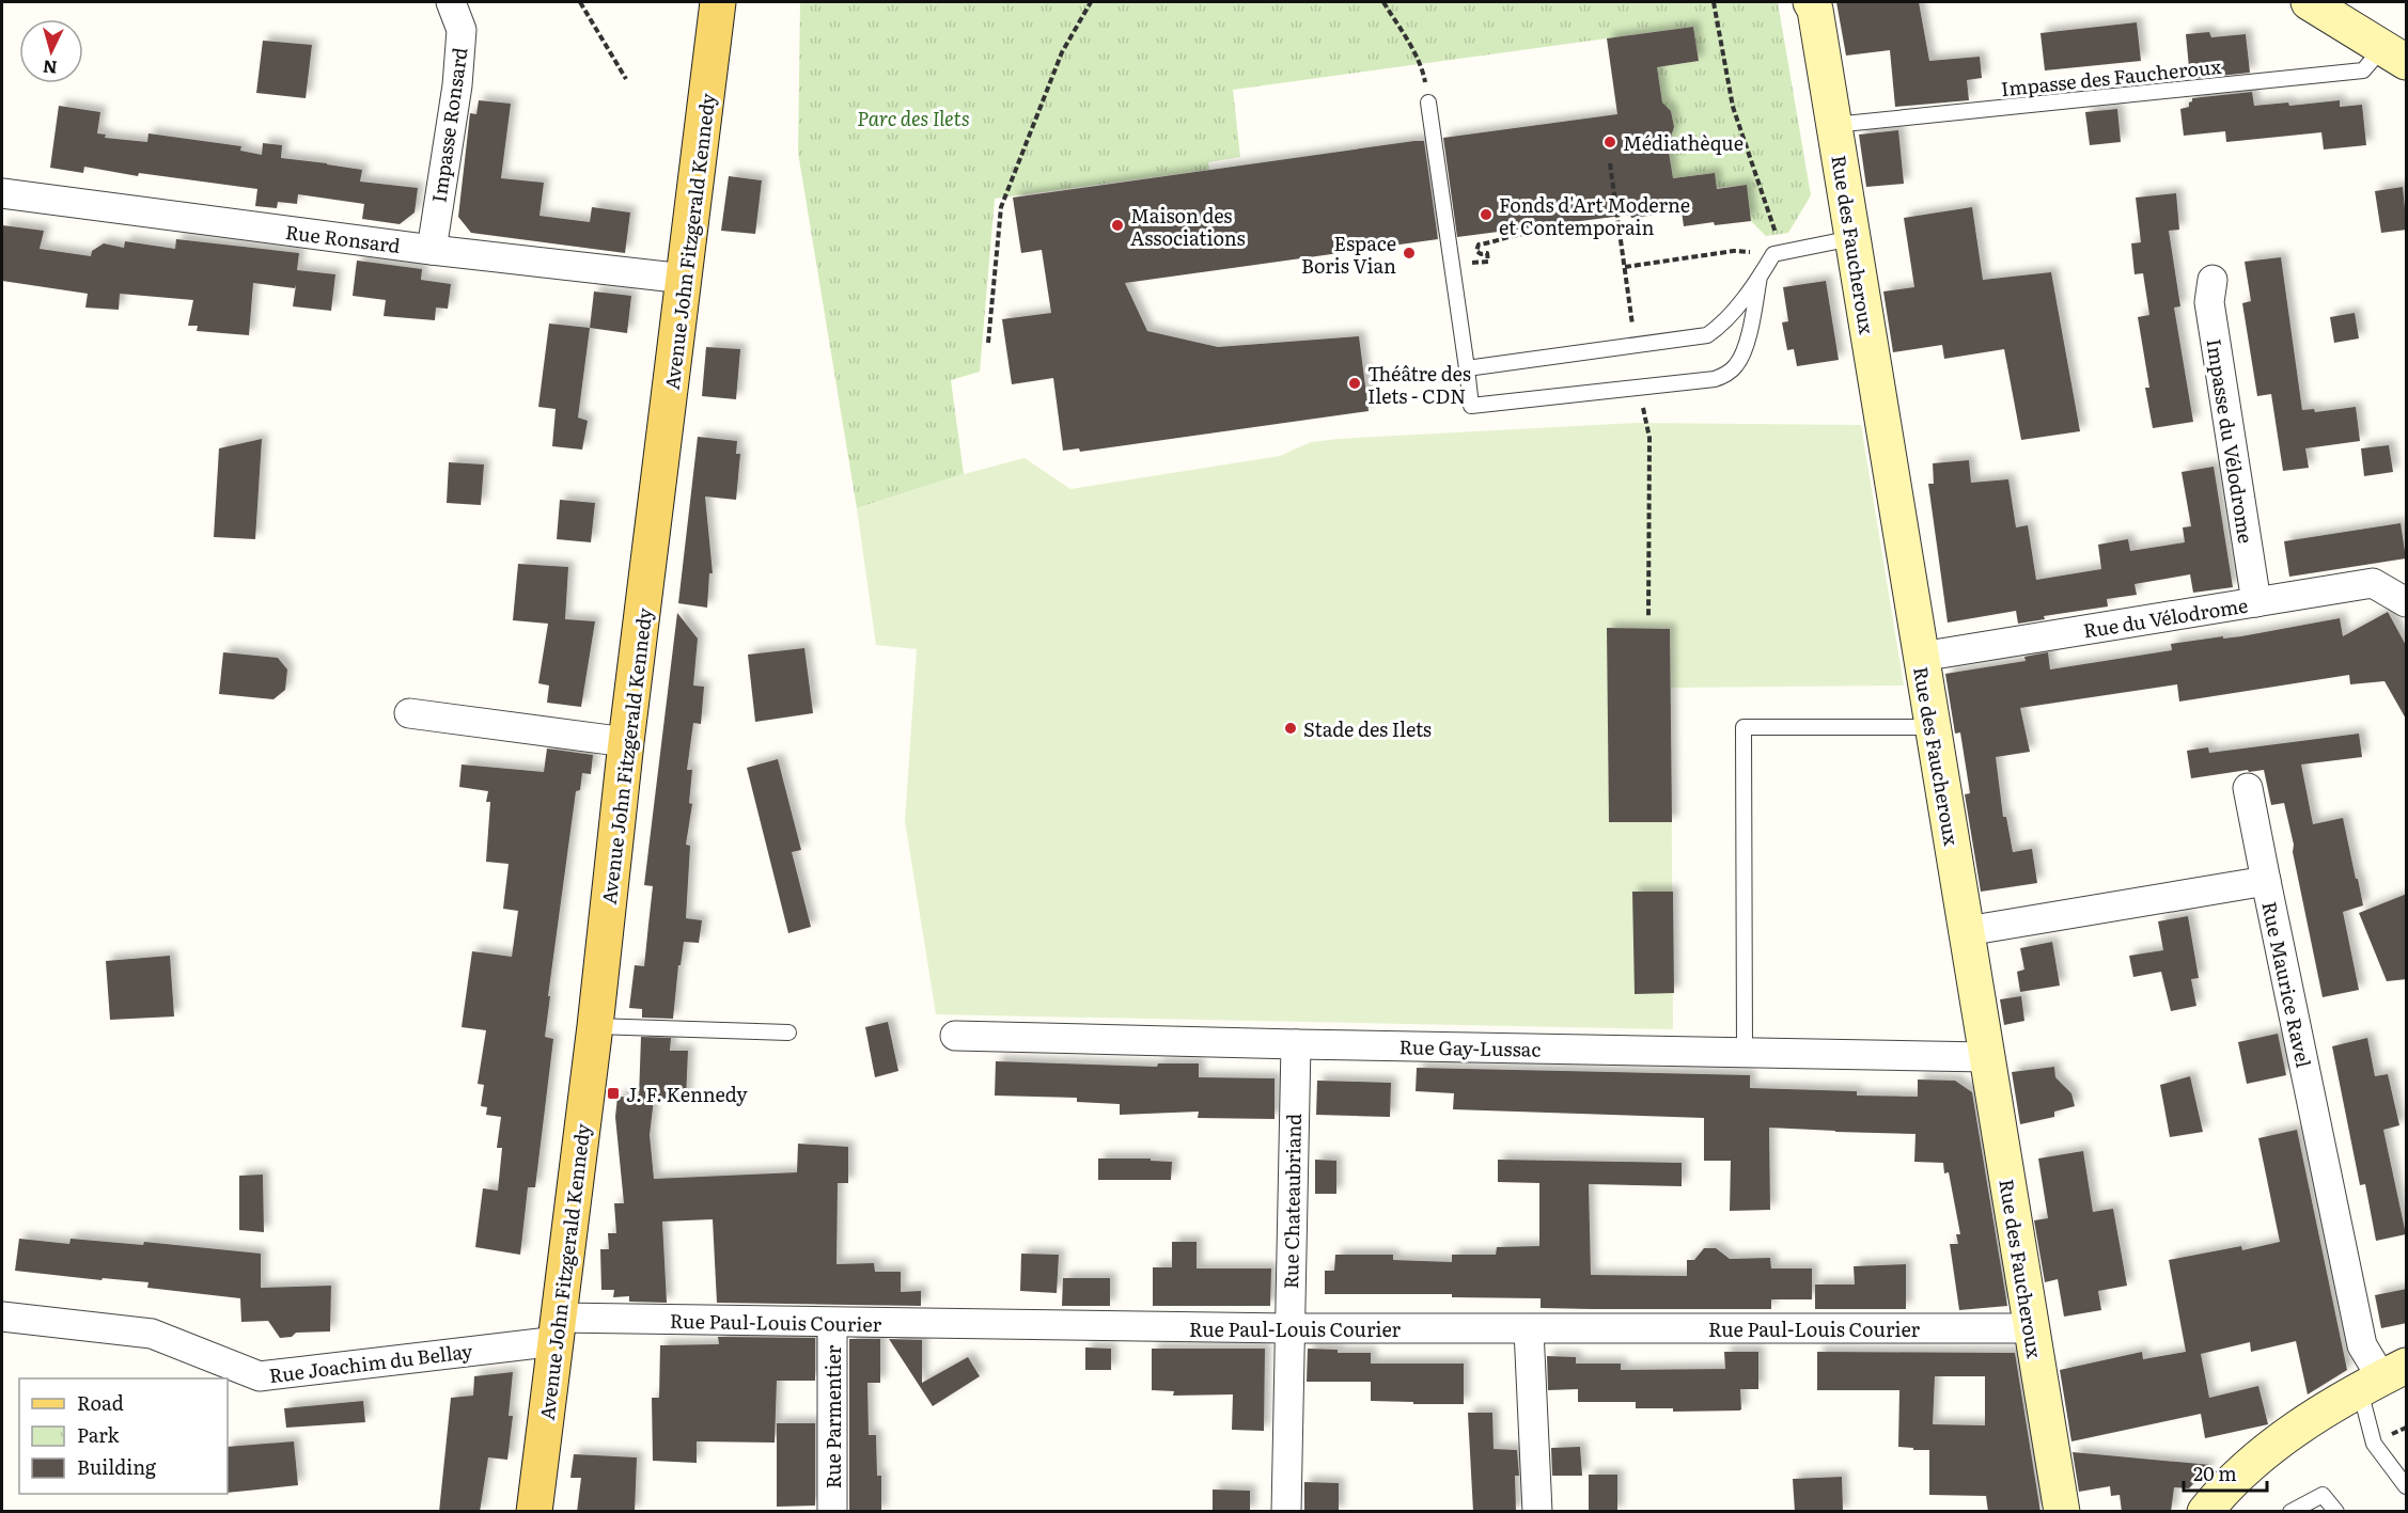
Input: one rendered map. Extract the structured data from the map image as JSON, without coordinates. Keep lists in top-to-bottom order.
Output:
{
  "streets": {
    "main road": ["Avenue John Fitzgerald Kennedy"],
    "street": [
      "Impasse Ronsard",
      "Rue Ronsard",
      "Rue des Faucheroux",
      "Impasse du Vélodrome",
      "Rue du Vélodrome",
      "Rue Maurice Ravel",
      "Rue Gay-Lussac",
      "Rue Chateaubriand",
      "Rue Paul-Louis Courier",
      "Rue Joachim du Bellay",
      "Rue Parmentier"
    ],
    "lane": ["Impasse des Faucheroux"]
  },
  "crossings": [
    ["Impasse des Faucheroux", "Rue des Faucheroux"],
    ["Impasse Ronsard", "Rue Ronsard"],
    ["Rue Ronsard", "Avenue John Fitzgerald Kennedy"],
    ["Avenue John Fitzgerald Kennedy", "Rue Paul-Louis Courier"],
    ["Avenue John Fitzgerald Kennedy", "Rue Joachim du Bellay"],
    ["Rue des Faucheroux", "Rue du Vélodrome"],
    ["Rue des Faucheroux", "Rue Maurice Ravel"],
    ["Rue des Faucheroux", "Rue Gay-Lussac"],
    ["Rue des Faucheroux", "Rue Paul-Louis Courier"],
    ["Impasse du Vélodrome", "Rue du Vélodrome"],
    ["Rue Gay-Lussac", "Rue Chateaubriand"],
    ["Rue Chateaubriand", "Rue Paul-Louis Courier"],
    ["Rue Paul-Louis Courier", "Rue Joachim du Bellay"],
    ["Rue Paul-Louis Courier", "Rue Parmentier"]
  ],
  "parks": ["Parc des Ilets"],
  "places": {
    "other": [
      "Médiathèque",
      "Fonds d'Art Moderne et Contemporain",
      "Maison des Associations",
      "Espace Boris Vian",
      "Théâtre des Ilets - CDN",
      "Stade des Ilets"
    ],
    "transit": ["J. F. Kennedy"]
  },
  "legend": ["Road", "Park", "Building"],
  "scale_bar": "20 m",
  "north": "bottom"
}
